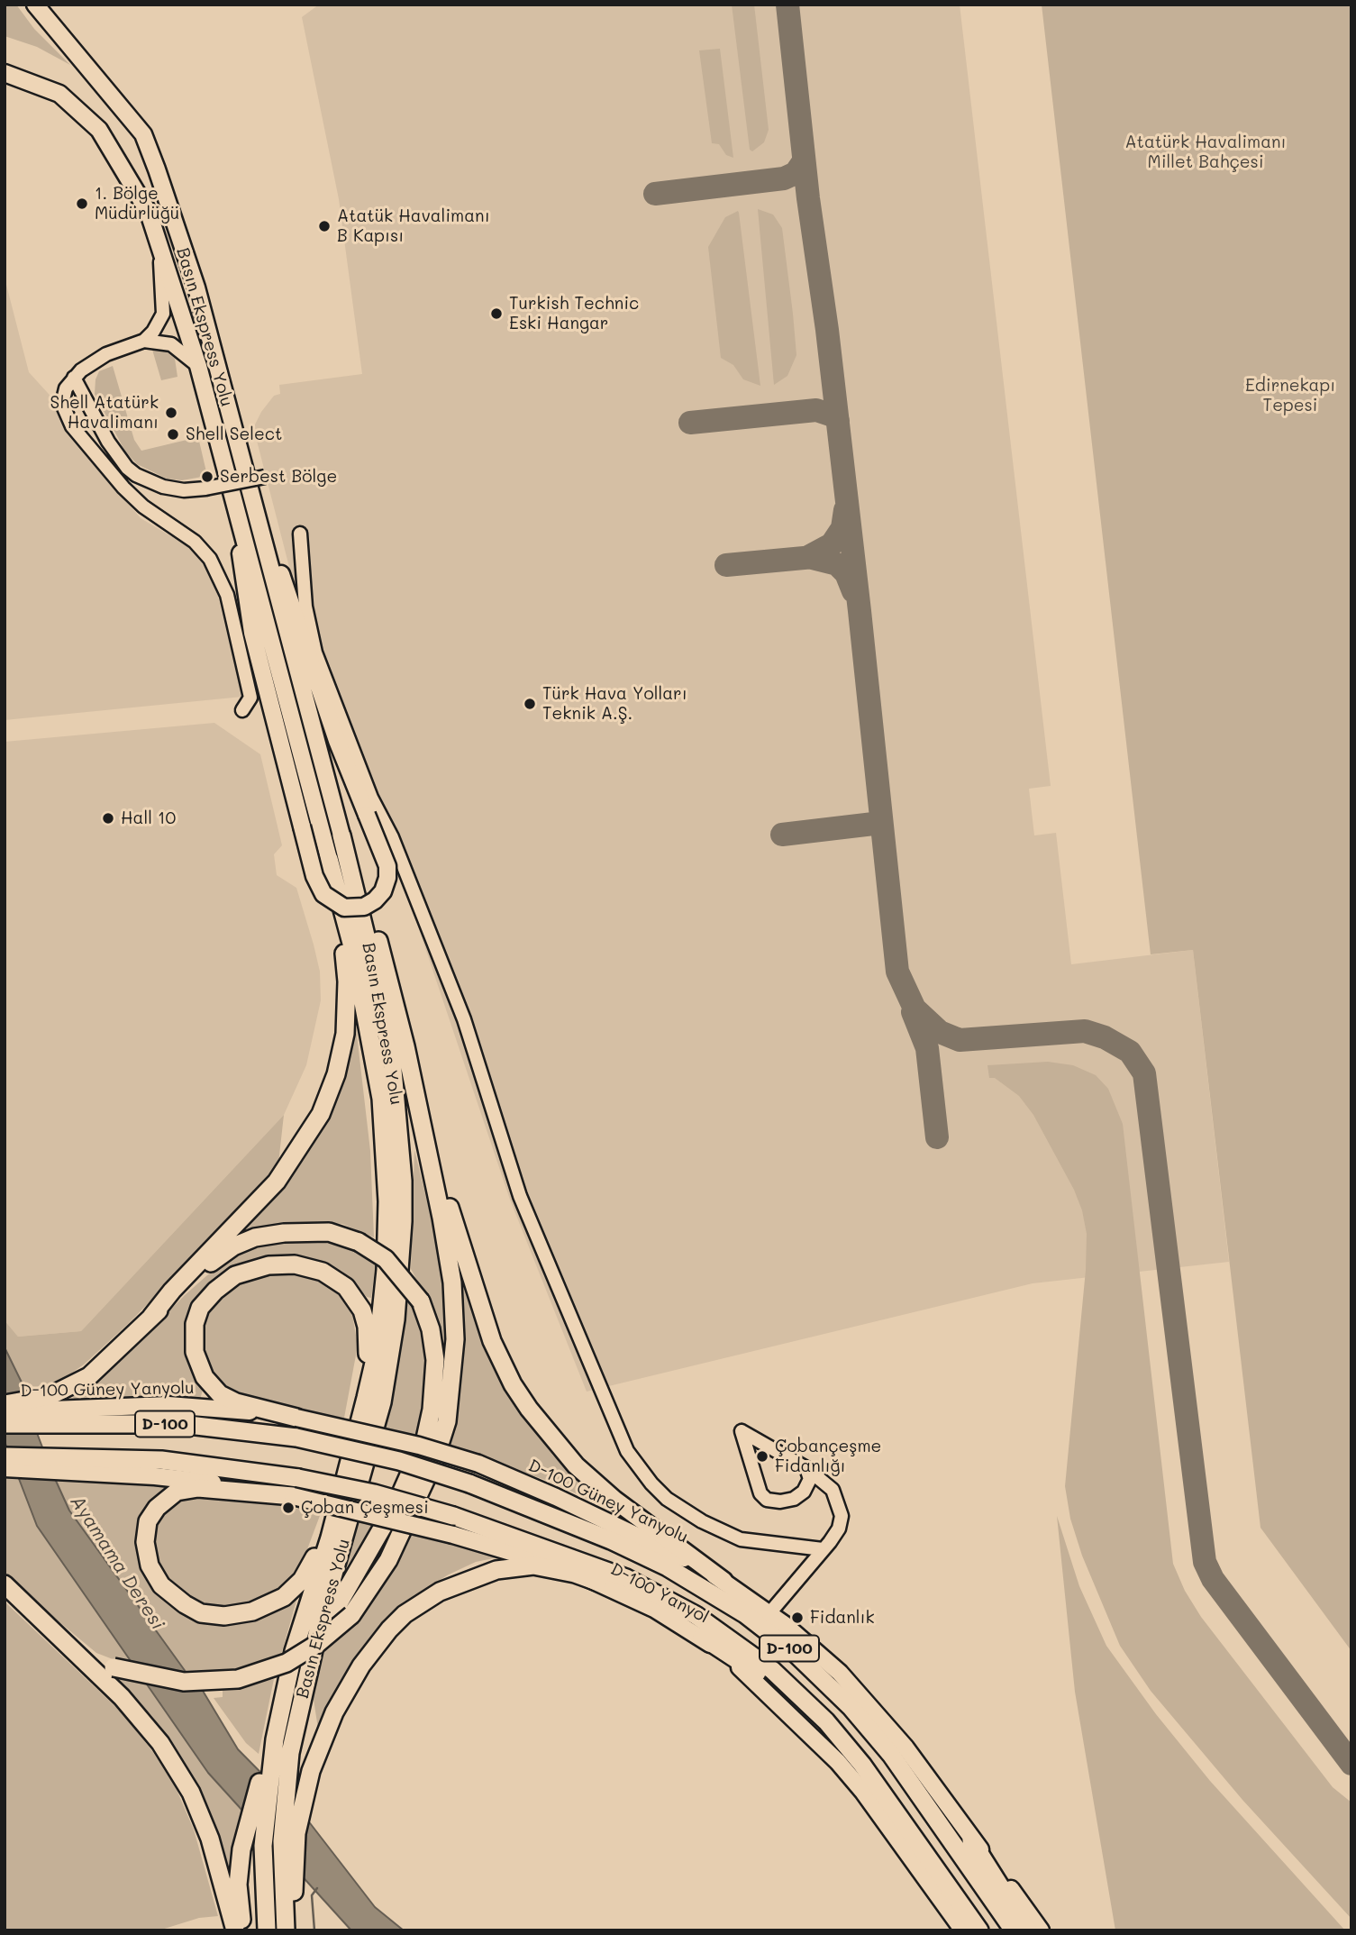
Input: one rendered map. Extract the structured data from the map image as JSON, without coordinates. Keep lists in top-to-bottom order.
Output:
{
  "streets": {
    "highway": ["Basın Ekspress Yolu", "D-100"],
    "main road": ["D-100 Güney Yanyolu", "D-100 Yanyol"]
  },
  "water": ["Ayamama Deresi"],
  "parks": ["Atatürk Havalimanı Millet Bahçesi", "Edirnekapı Tepesi"],
  "places": [
    "1. Bölge Müdürlüğü",
    "Atatük Havalimanı B Kapısı",
    "Turkish Technic Eski Hangar",
    "Shell Atatürk Havalimanı",
    "Shell Select",
    "Serbest Bölge",
    "Türk Hava Yolları Teknik A.Ş.",
    "Hall 10",
    "Çobançeşme Fidanlığı",
    "Çoban Çeşmesi",
    "Fidanlık"
  ]
}
